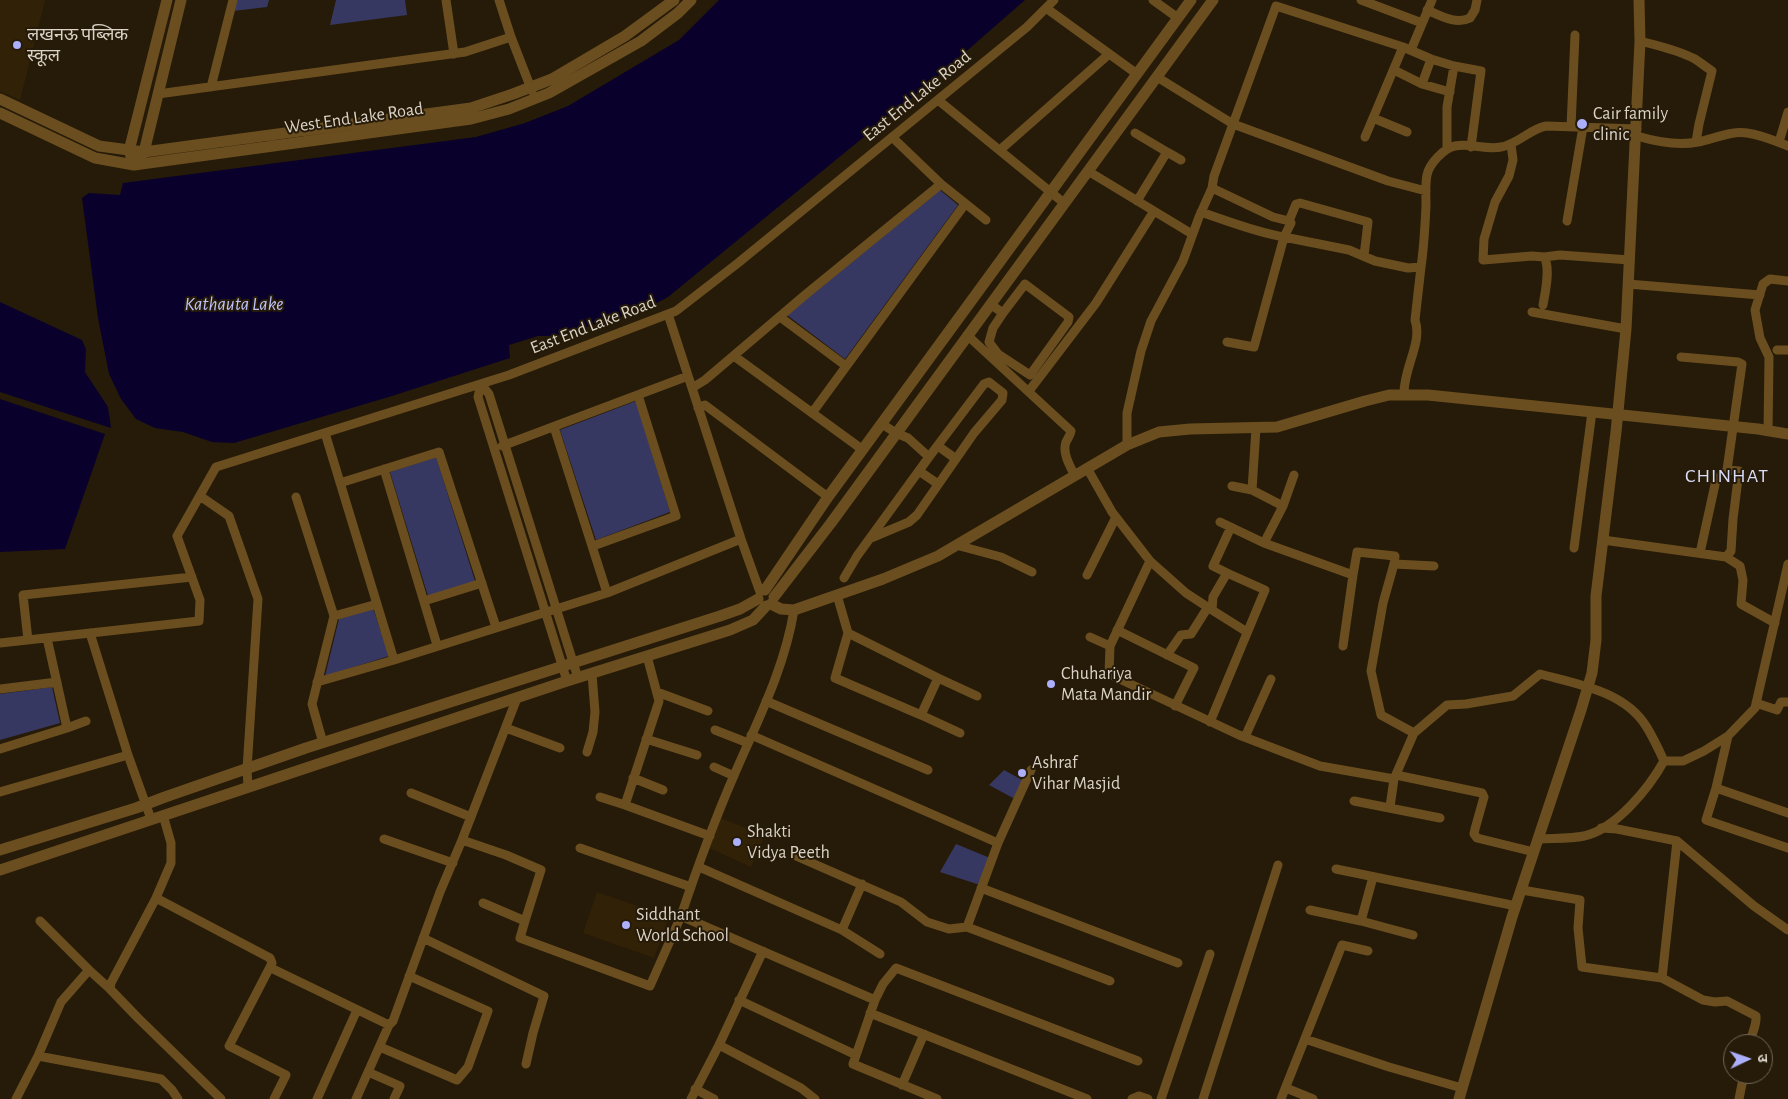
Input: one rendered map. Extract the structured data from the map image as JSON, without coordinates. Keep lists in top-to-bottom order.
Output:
{
  "streets": {
    "street": ["East End Lake Road", "West End Lake Road"]
  },
  "districts": ["CHINHAT"],
  "water": ["Kathauta Lake"],
  "places": [
    "लखनऊ पब्लिक स्कूल",
    "Cair family clinic",
    "Chuhariya Mata Mandir",
    "Ashraf Vihar Masjid",
    "Shakti Vidya Peeth",
    "Siddhant World School"
  ],
  "north": "right"
}
